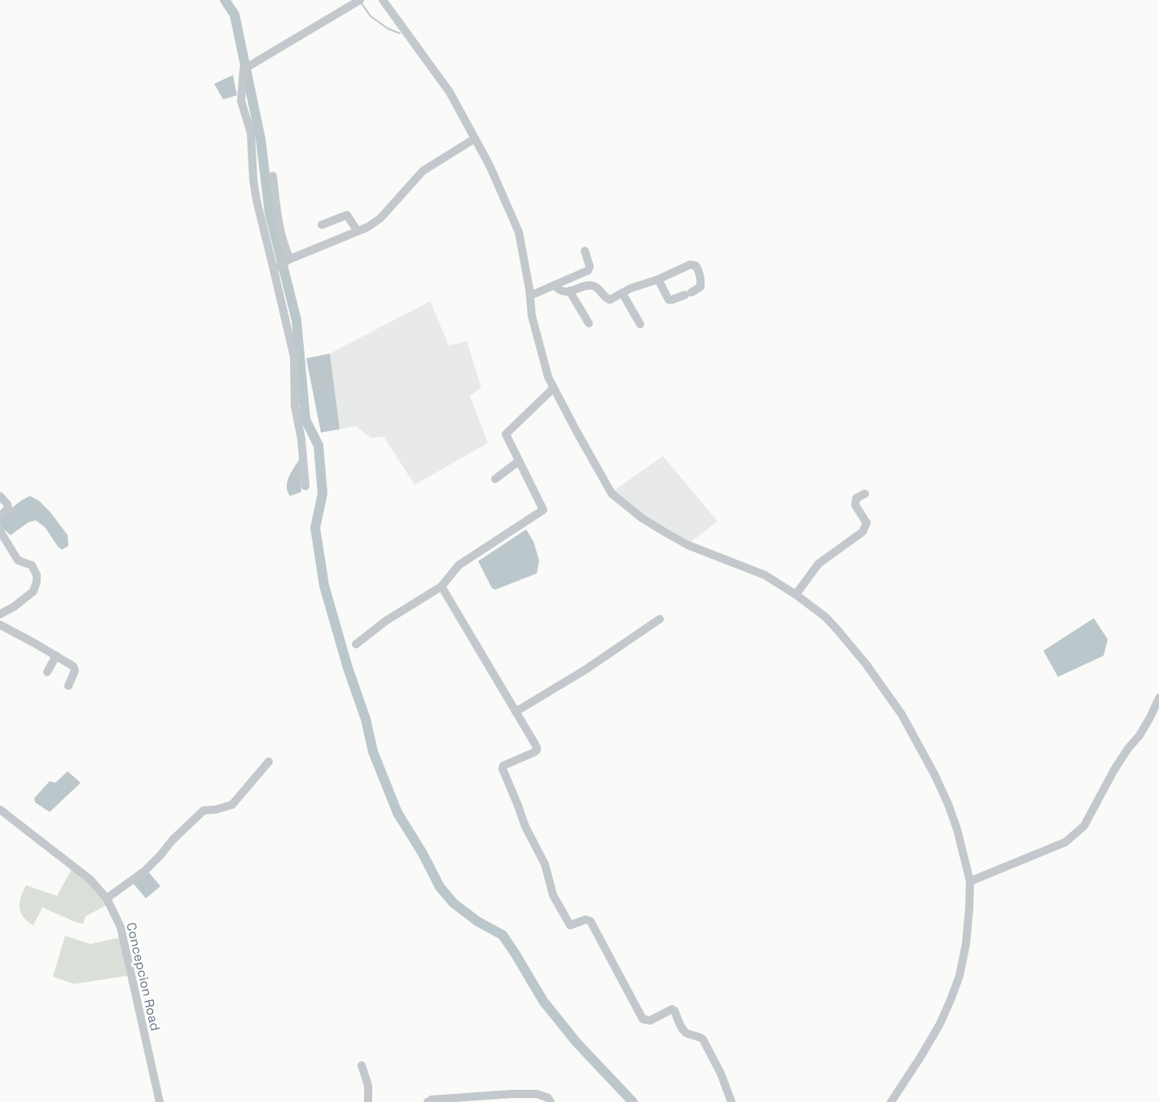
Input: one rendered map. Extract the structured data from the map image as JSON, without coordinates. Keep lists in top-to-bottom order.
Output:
{
  "streets": {
    "street": ["Concepcion Road"]
  }
}
